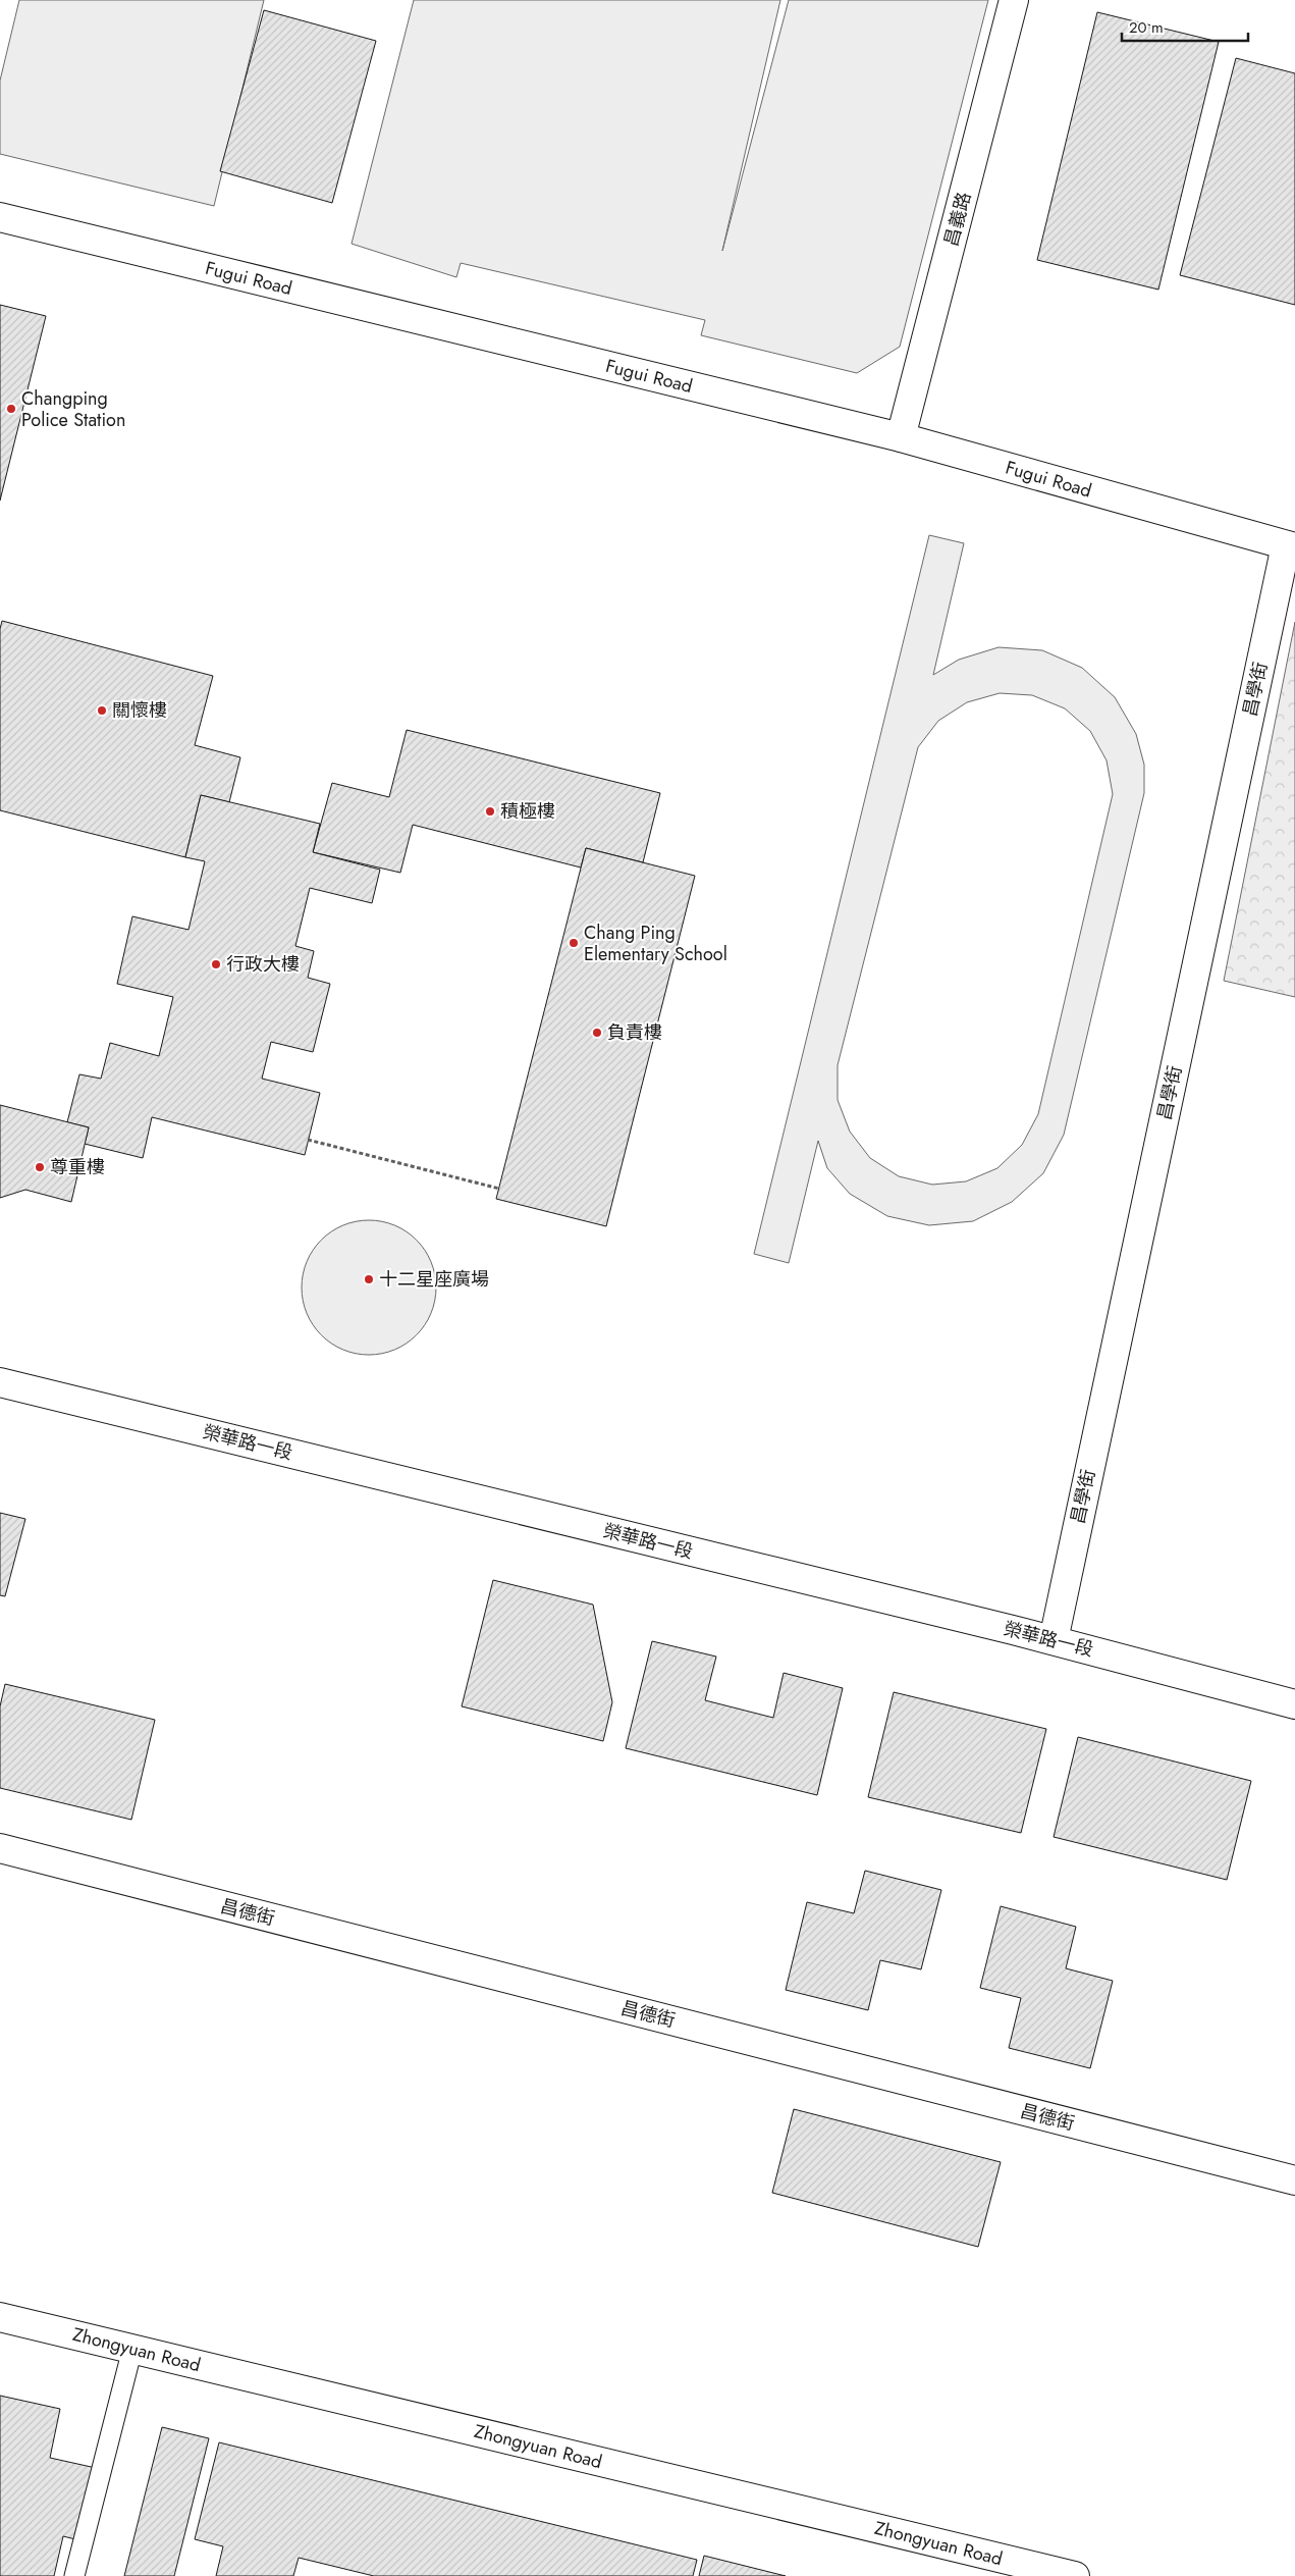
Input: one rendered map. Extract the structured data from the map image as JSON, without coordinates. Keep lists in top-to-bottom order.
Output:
{
  "streets": {
    "street": [
      "昌義路",
      "Fugui Road",
      "昌學街",
      "榮華路一段",
      "昌德街",
      "Zhongyuan Road"
    ]
  },
  "crossings": [
    ["昌義路", "Fugui Road"],
    ["Fugui Road", "昌學街"],
    ["昌學街", "榮華路一段"]
  ],
  "places": [
    "Changping Police Station",
    "關懷樓",
    "積極樓",
    "Chang Ping Elementary School",
    "行政大樓",
    "負責樓",
    "尊重樓",
    "十二星座廣場"
  ],
  "scale_bar": "20 m"
}
